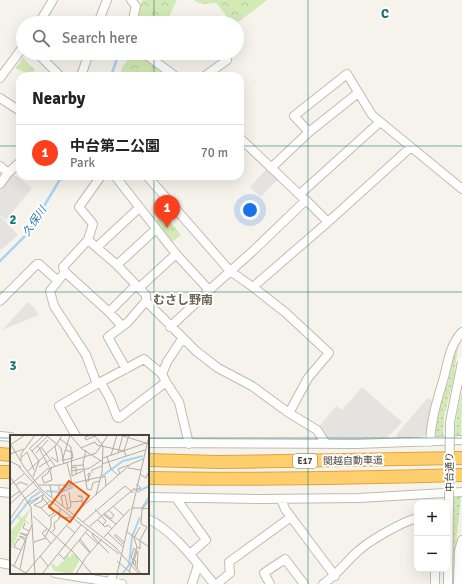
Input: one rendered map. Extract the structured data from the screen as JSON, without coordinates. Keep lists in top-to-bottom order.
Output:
{
  "streets": {
    "highway": ["関越自動車道", "E17"],
    "street": ["中台通り"]
  },
  "districts": ["むさし野南"],
  "water": ["久保川"],
  "page": {
    "search": "Search here",
    "heading": "Nearby",
    "list": [
      {
        "mark": "1",
        "name": "中台第二公園",
        "note": "Park",
        "value": "70 m"
      }
    ],
    "pins": "1",
    "map_buttons": ["+", "−"]
  },
  "grid": {
    "columns": ["C"],
    "rows": ["2", "3"]
  }
}
